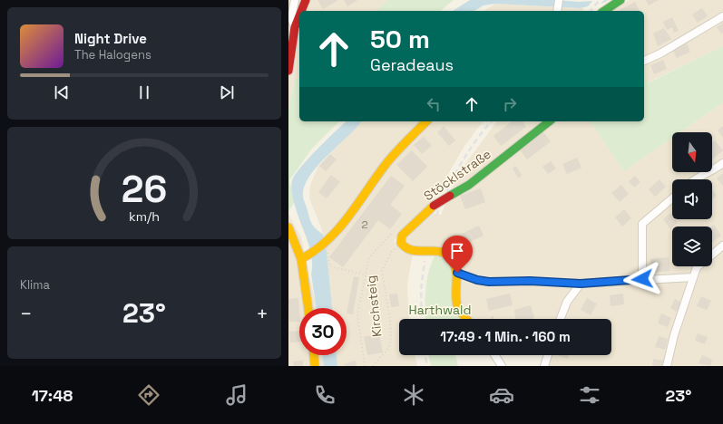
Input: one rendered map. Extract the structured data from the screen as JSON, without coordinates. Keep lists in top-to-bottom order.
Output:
{
  "streets": {
    "main road": ["Stöcklstraße"],
    "path": ["Kirchsteig"]
  },
  "crossings": [
    ["Stöcklstraße", "Kirchsteig"]
  ],
  "parks": ["Harthwald"],
  "house_numbers": ["2"],
  "north": "bottom",
  "page": {
    "turn": ["50 m", "Geradeaus"],
    "song": ["Night Drive", "The Halogens"],
    "tile": "Klima",
    "heat": ["−", "23°", "+"],
    "limit": "30",
    "trip": "17:49 · 1 Min. · 160 m",
    "tabs": ["17:48", "23°"],
    "gauge": ["26", "km/h"]
  }
}
